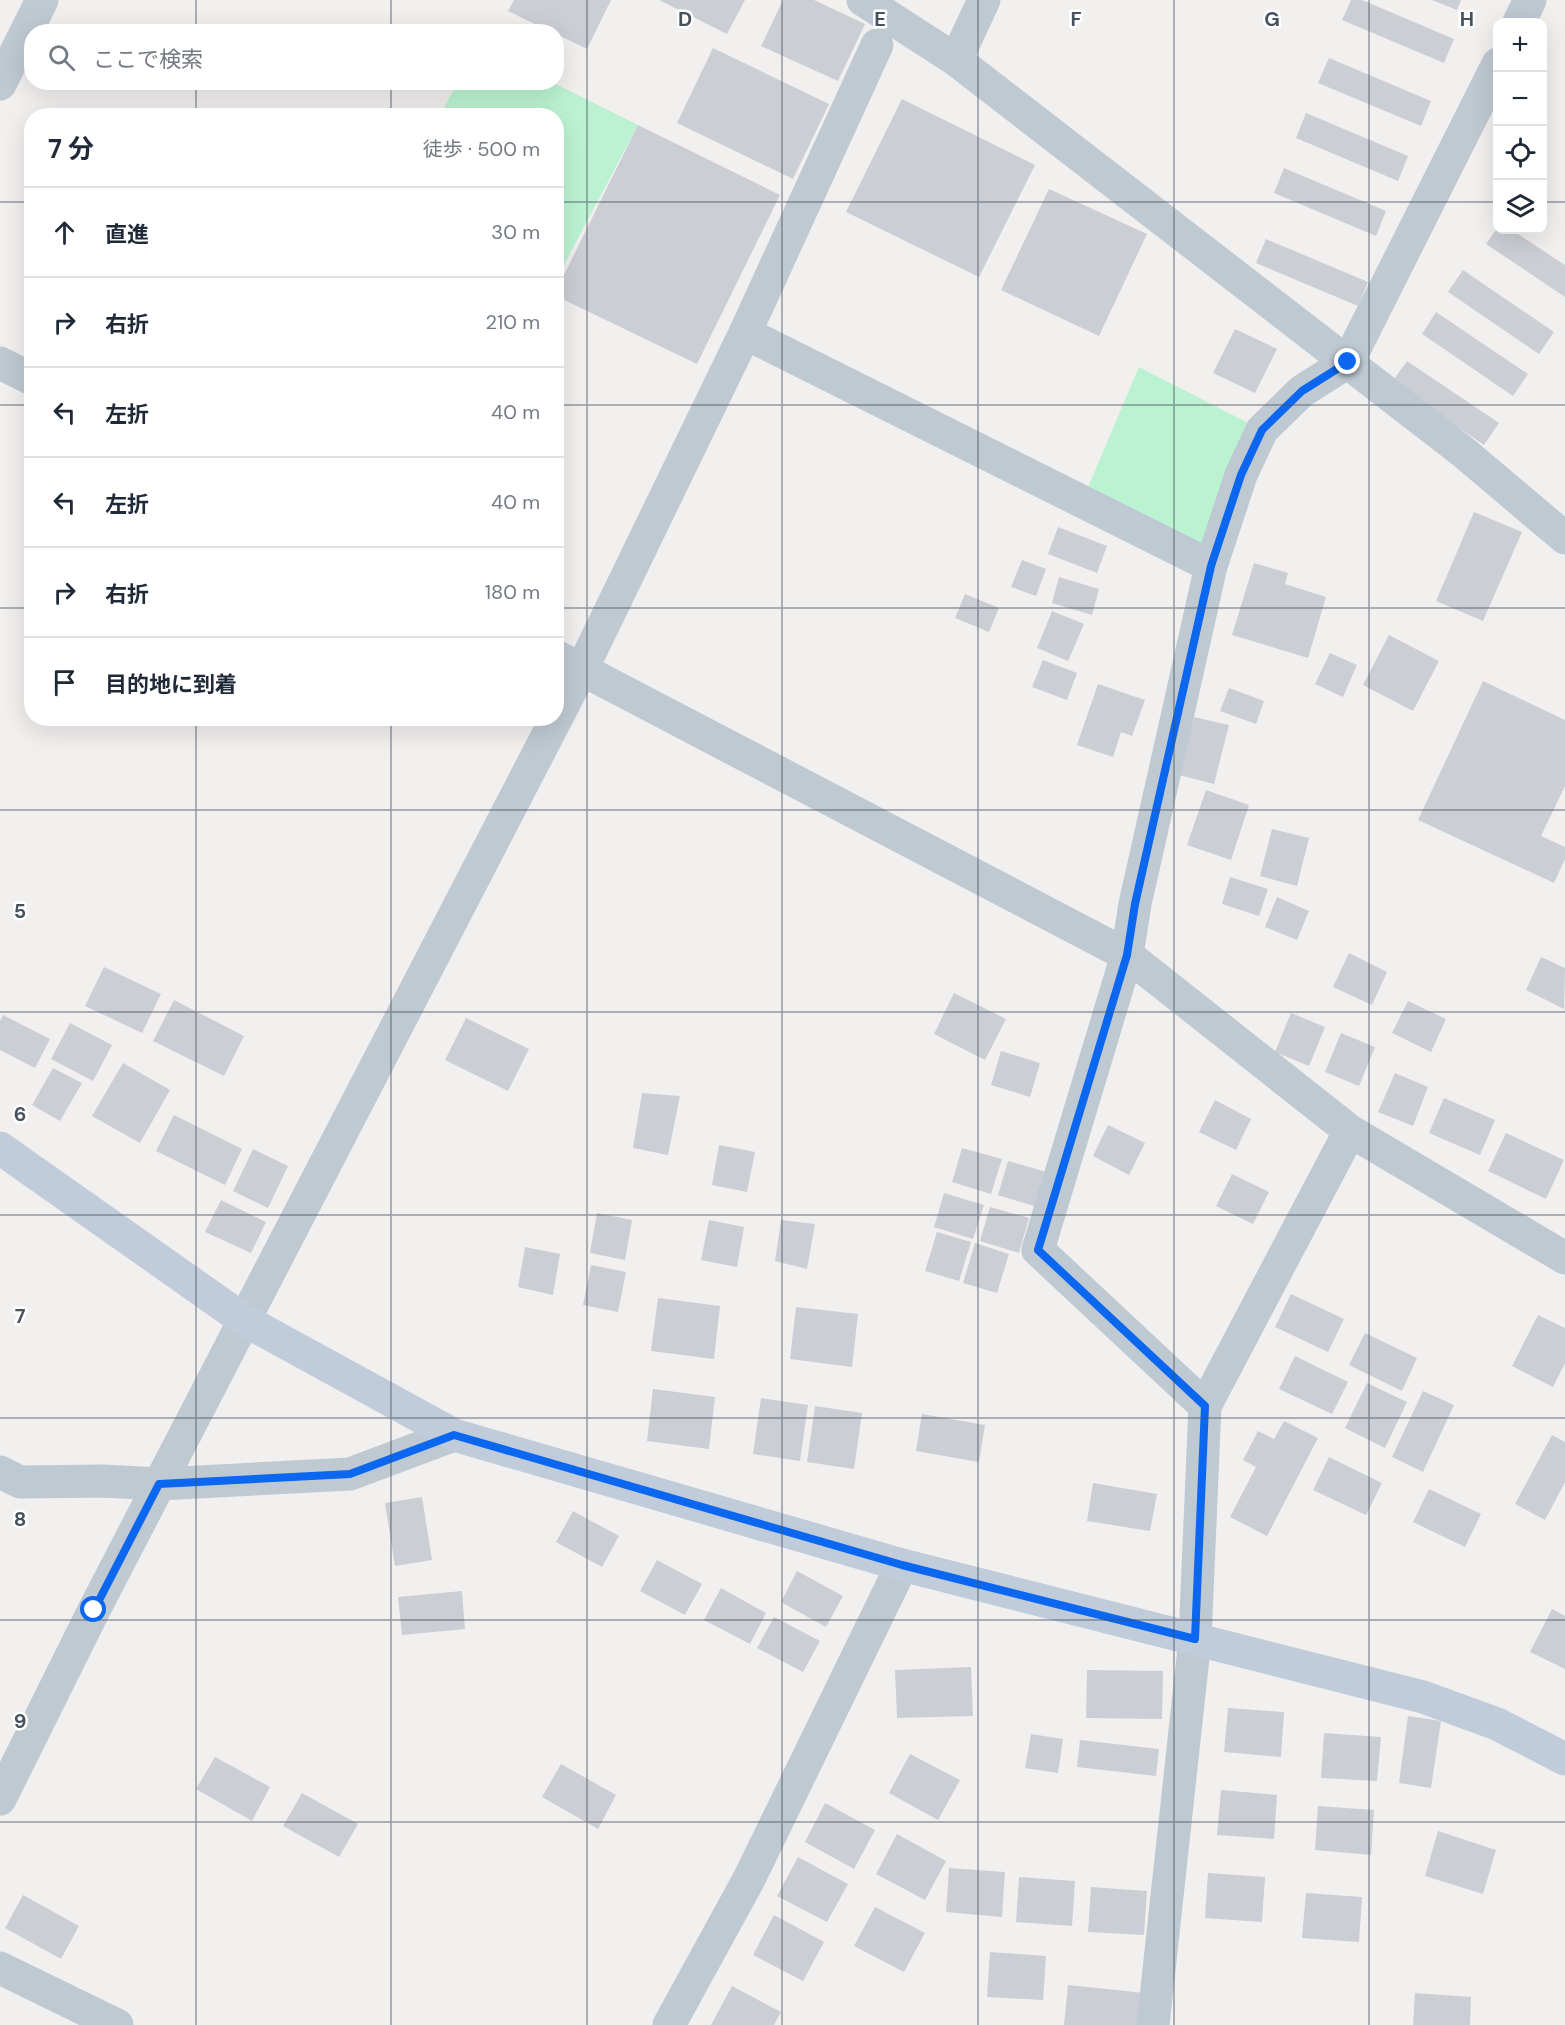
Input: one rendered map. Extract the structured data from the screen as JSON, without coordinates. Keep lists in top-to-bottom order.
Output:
{
  "page": {
    "map_buttons": ["+", "−"],
    "search": "ここで検索",
    "heading": ["7 分", "徒歩 · 500 m"],
    "list": [
      ["直進", "30 m"],
      ["右折", "210 m"],
      ["左折", "40 m"],
      ["左折", "40 m"],
      ["右折", "180 m"],
      "目的地に到着"
    ]
  },
  "grid": {
    "columns": [
      "D",
      "E",
      "F",
      "G",
      "H"
    ],
    "rows": [
      "5",
      "6",
      "7",
      "8",
      "9"
    ]
  }
}
